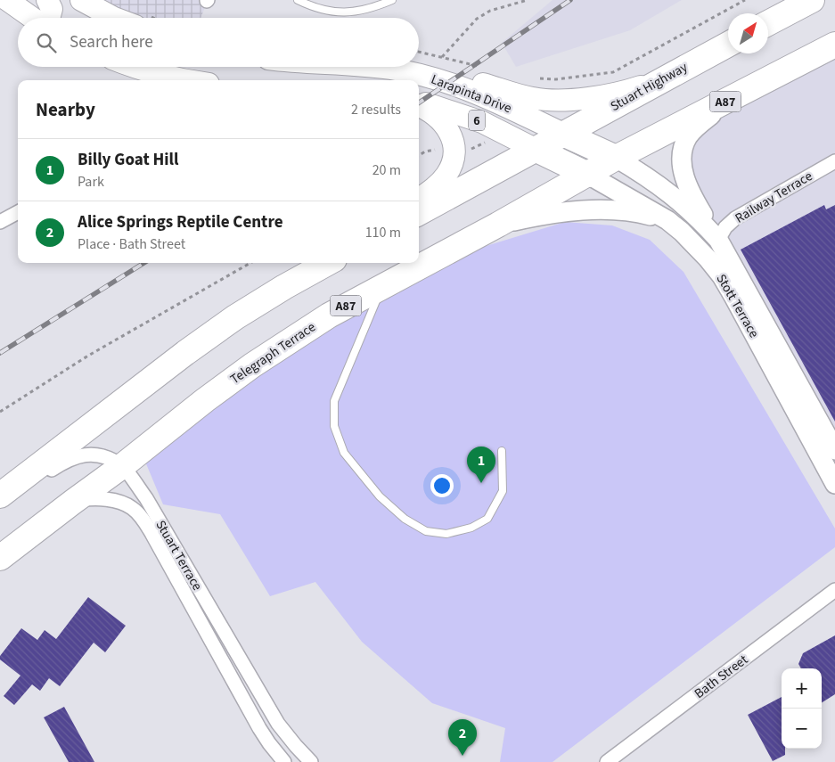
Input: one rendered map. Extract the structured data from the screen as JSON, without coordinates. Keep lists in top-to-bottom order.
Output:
{
  "streets": {
    "highway": [
      "Stuart Highway",
      "A87",
      "6",
      "Telegraph Terrace"
    ],
    "main road": ["Larapinta Drive", "Stott Terrace"],
    "street": ["Railway Terrace", "Stuart Terrace", "Bath Street"]
  },
  "crossings": [
    ["Stuart Highway", "Larapinta Drive"],
    ["Stuart Highway", "6"],
    ["Larapinta Drive", "6"],
    ["A87", "6"],
    ["A87", "Stott Terrace"],
    ["A87", "Telegraph Terrace"],
    ["6", "Stott Terrace"],
    ["6", "Telegraph Terrace"],
    ["Railway Terrace", "Stott Terrace"],
    ["Stott Terrace", "Telegraph Terrace"],
    ["Telegraph Terrace", "Stuart Terrace"]
  ],
  "north": "top right",
  "page": {
    "search": "Search here",
    "heading": ["Nearby", "2 results"],
    "list": [
      {
        "mark": "1",
        "name": "Billy Goat Hill",
        "note": "Park",
        "value": "20 m"
      },
      {
        "mark": "2",
        "name": "Alice Springs Reptile Centre",
        "note": "Place · Bath Street",
        "value": "110 m"
      }
    ],
    "pins": ["1", "2"],
    "map_buttons": ["+", "−"]
  }
}
